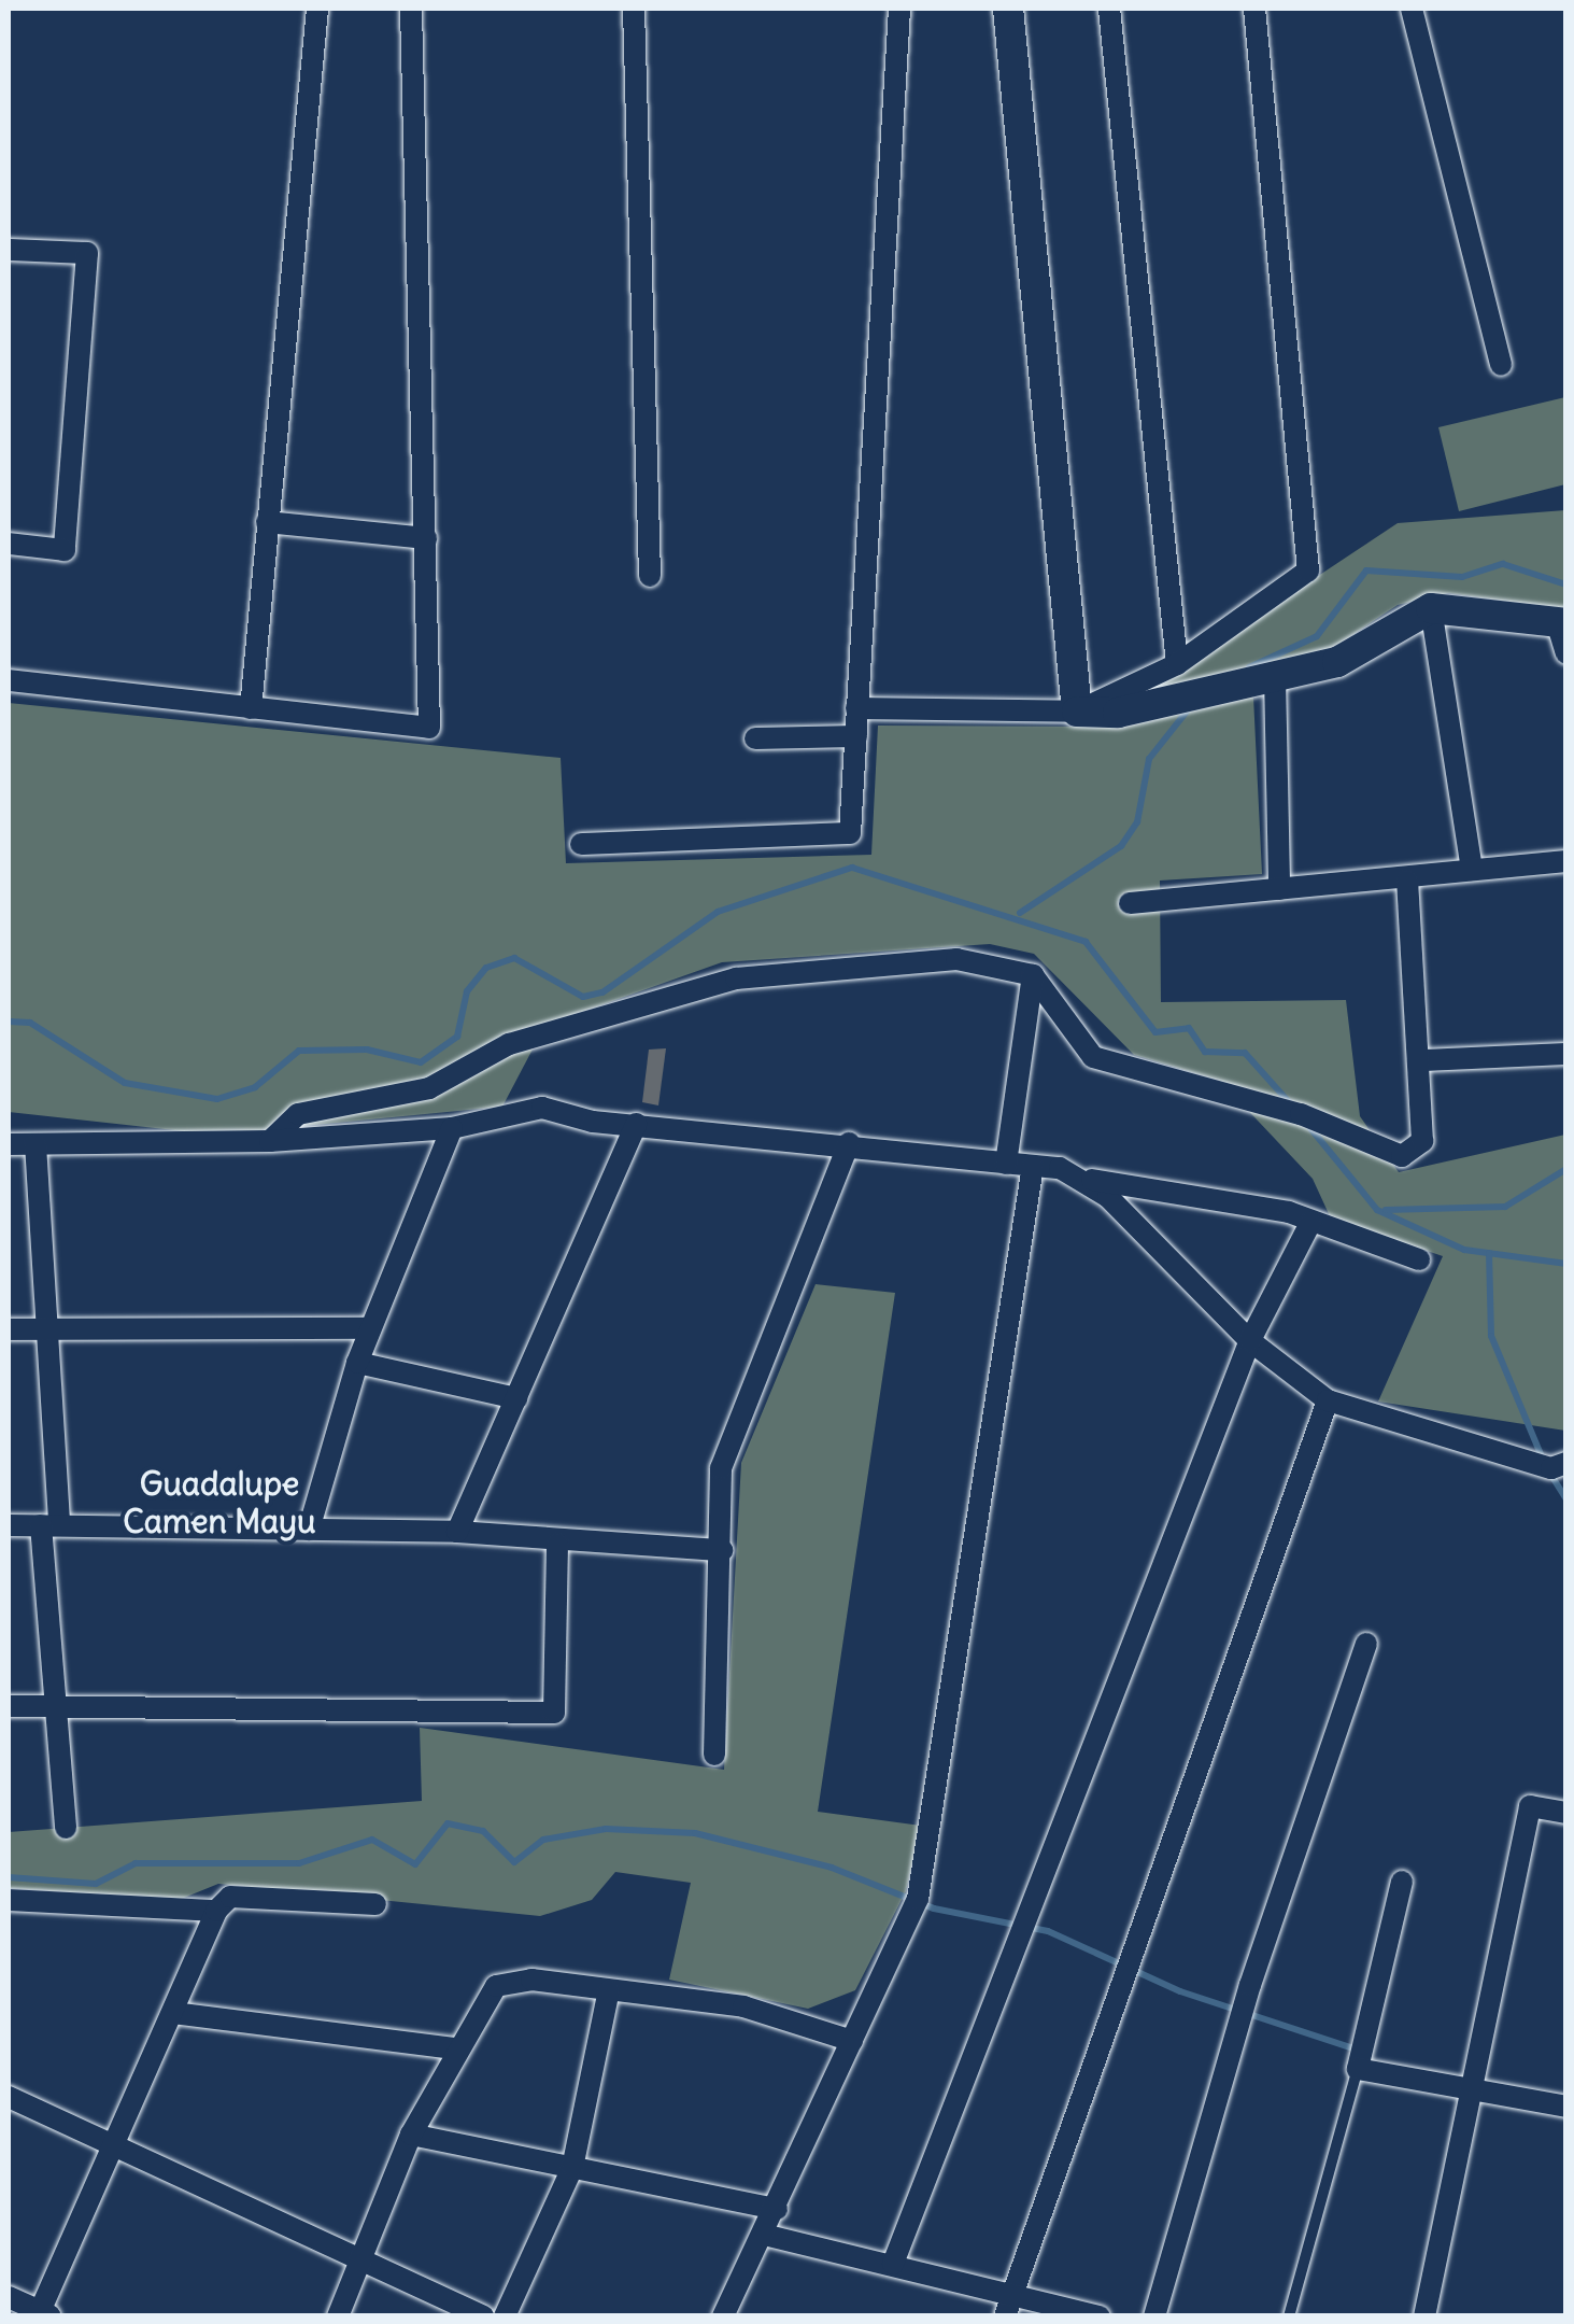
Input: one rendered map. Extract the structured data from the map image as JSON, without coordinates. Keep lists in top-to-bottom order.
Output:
{
  "districts": ["Guadalupe Camen Mayu"]
}
